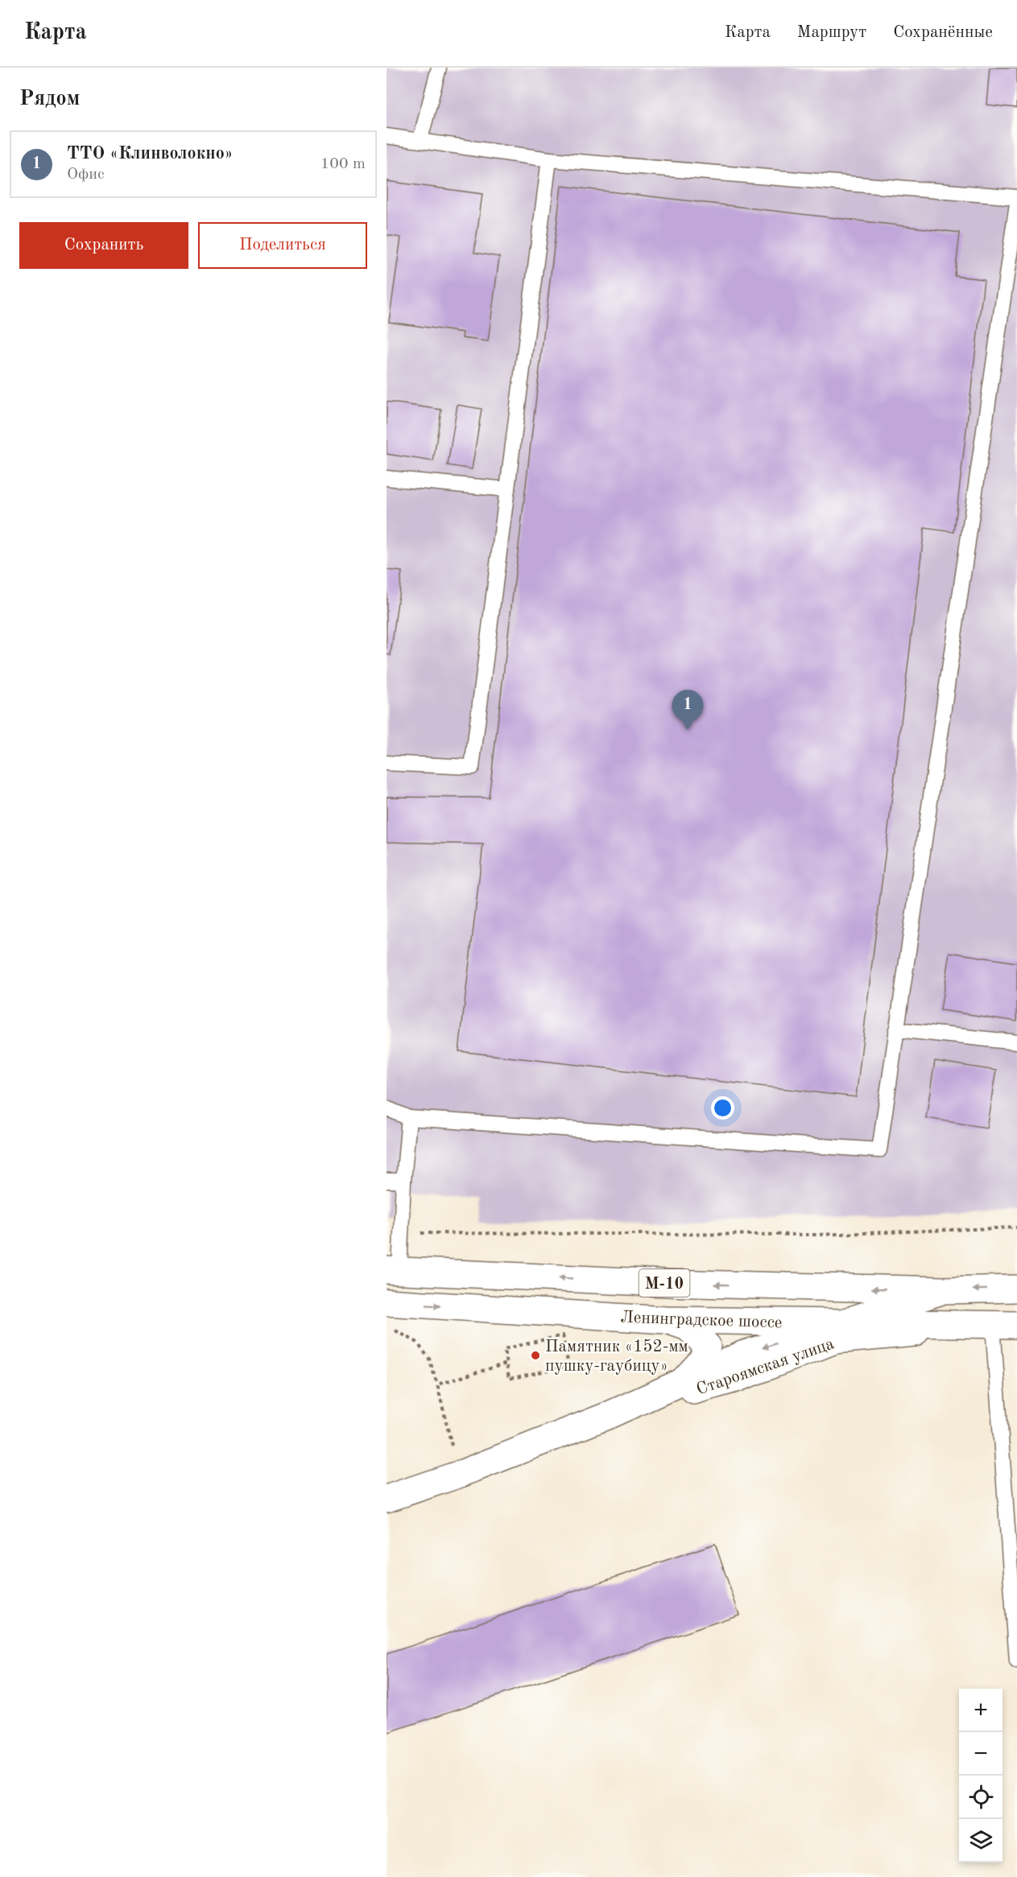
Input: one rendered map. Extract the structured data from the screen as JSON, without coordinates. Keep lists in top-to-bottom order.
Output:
{
  "streets": {
    "main road": ["М-10", "Ленинградское шоссе", "Староямская улица"]
  },
  "crossings": [
    ["Ленинградское шоссе", "Староямская улица"]
  ],
  "places": ["Памятник «152-мм пушку-гаубицу»"],
  "page": {
    "header": "Карта",
    "nav": ["Карта", "Маршрут", "Сохранённые"],
    "heading": "Рядом",
    "list": [
      {
        "mark": "1",
        "name": "ТТО «Клинволокно»",
        "note": "Офис",
        "value": "100 m"
      }
    ],
    "buttons": ["Сохранить", "Поделиться"],
    "pins": "1",
    "map_buttons": ["+", "−"]
  }
}
